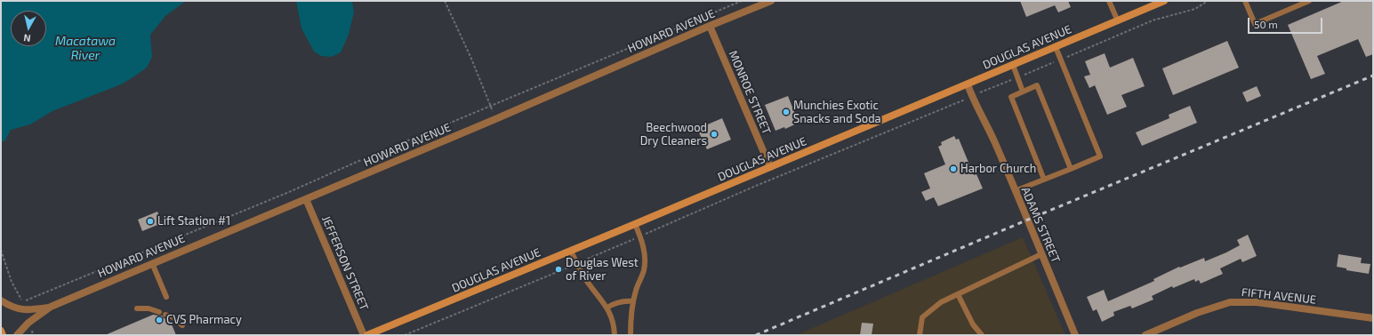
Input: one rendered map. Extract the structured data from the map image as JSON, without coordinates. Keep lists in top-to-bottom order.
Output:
{
  "streets": {
    "street": [
      "HOWARD AVENUE",
      "DOUGLAS AVENUE",
      "MONROE STREET",
      "ADAMS STREET",
      "JEFFERSON STREET",
      "FIFTH AVENUE"
    ]
  },
  "crossings": [
    ["HOWARD AVENUE", "MONROE STREET"],
    ["HOWARD AVENUE", "JEFFERSON STREET"],
    ["DOUGLAS AVENUE", "MONROE STREET"],
    ["DOUGLAS AVENUE", "ADAMS STREET"]
  ],
  "water": ["Macatawa River"],
  "places": [
    "Munchies Exotic Snacks and Soda",
    "Beechwood Dry Cleaners",
    "Harbor Church",
    "Lift Station #1",
    "Douglas West of River",
    "CVS Pharmacy"
  ],
  "scale_bar": "50 m",
  "north": "bottom"
}
